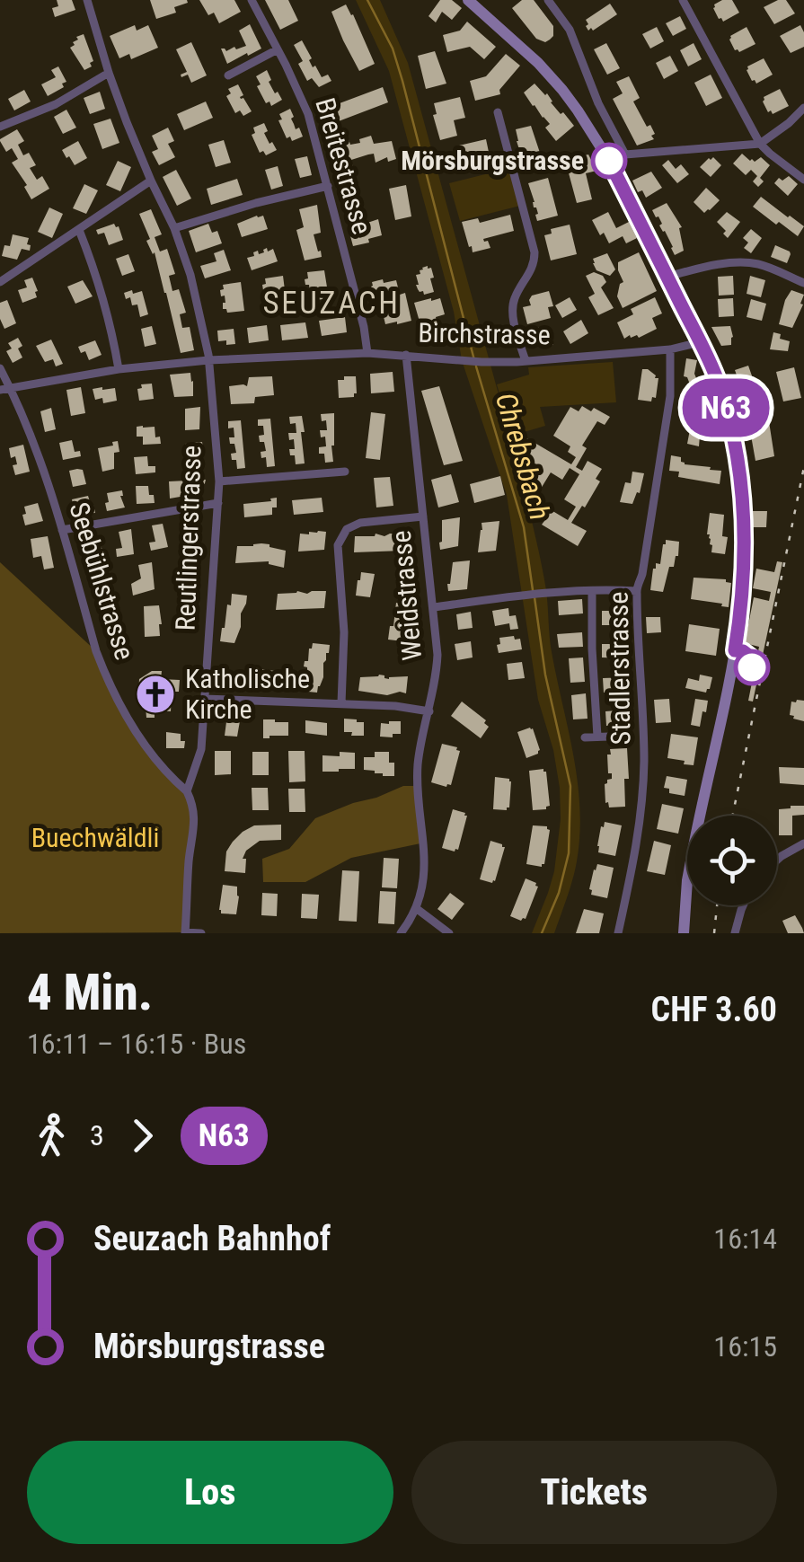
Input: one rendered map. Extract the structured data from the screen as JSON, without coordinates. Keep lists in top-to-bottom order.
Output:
{
  "streets": {
    "street": [
      "Breitestrasse",
      "Birchstrasse",
      "Reutlingerstrasse",
      "Seebühlstrasse",
      "Weidstrasse",
      "Stadlerstrasse"
    ]
  },
  "crossings": [
    ["Breitestrasse", "Birchstrasse"],
    ["Birchstrasse", "Reutlingerstrasse"],
    ["Birchstrasse", "Seebühlstrasse"],
    ["Birchstrasse", "Weidstrasse"],
    ["Birchstrasse", "Stadlerstrasse"],
    ["Reutlingerstrasse", "Seebühlstrasse"]
  ],
  "districts": ["SEUZACH"],
  "water": ["Chrebsbach"],
  "parks": ["Buechwäldli"],
  "places": {
    "other": ["Mörsburgstrasse"],
    "church": ["Katholische Kirche"]
  },
  "lines": ["bus line N63"],
  "page": {
    "on_map": "N63",
    "heading": ["4 Min.", "16:11 – 16:15 · Bus", "CHF 3.60"],
    "legs": ["3", "N63"],
    "list": [
      {
        "name": "Seuzach Bahnhof",
        "value": "16:14"
      },
      {
        "name": "Mörsburgstrasse",
        "value": "16:15"
      }
    ],
    "buttons": ["Los", "Tickets"]
  }
}
